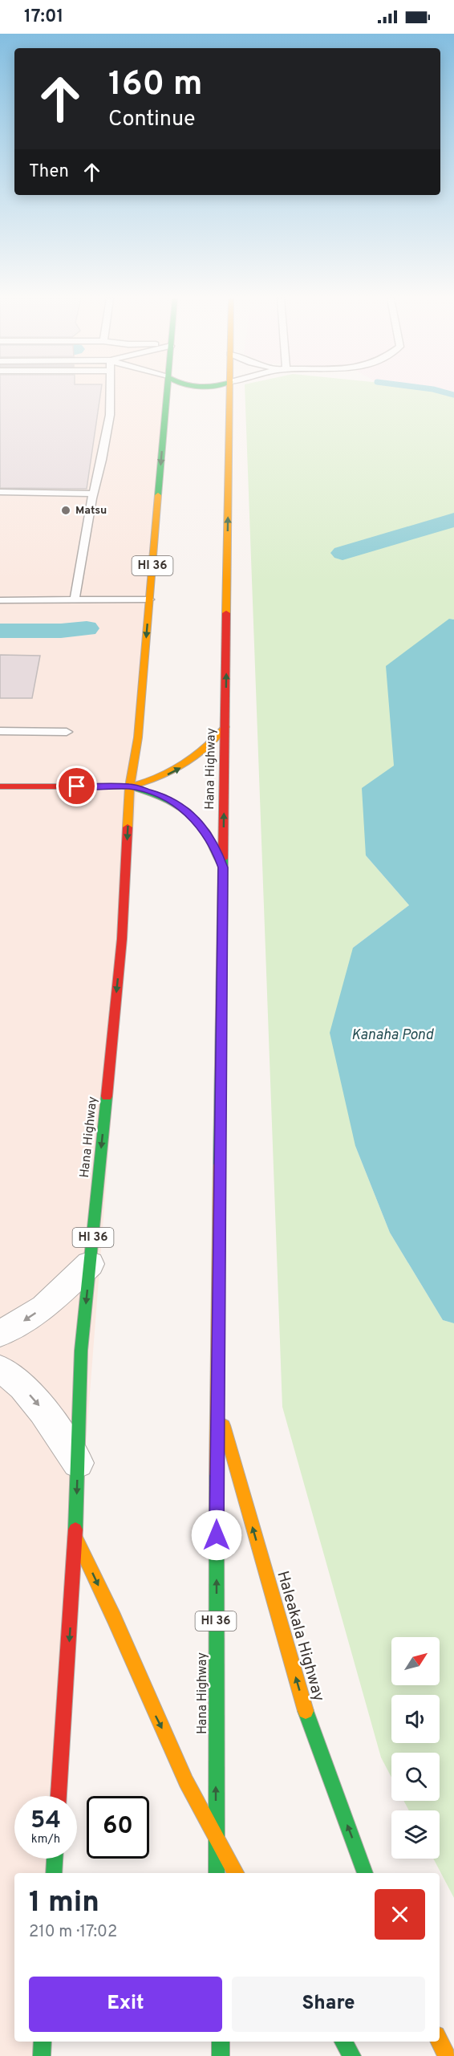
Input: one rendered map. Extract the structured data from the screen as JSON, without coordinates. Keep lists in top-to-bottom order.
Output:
{
  "streets": {
    "main road": ["HI 36", "Hana Highway", "Haleakala Highway"]
  },
  "crossings": [
    ["HI 36", "Hana Highway"],
    ["Hana Highway", "Haleakala Highway"]
  ],
  "one_way": ["Haleakala Highway"],
  "water": ["Kanaha Pond"],
  "places": ["Matsu"],
  "north": "top right",
  "page": {
    "status": "17:01",
    "turn": ["160 m", "Continue"],
    "then": "Then",
    "speed": "54 km/h",
    "limit": "60",
    "heading": ["1 min", "210 m · 17:02"],
    "buttons": ["Exit", "Share"]
  }
}
